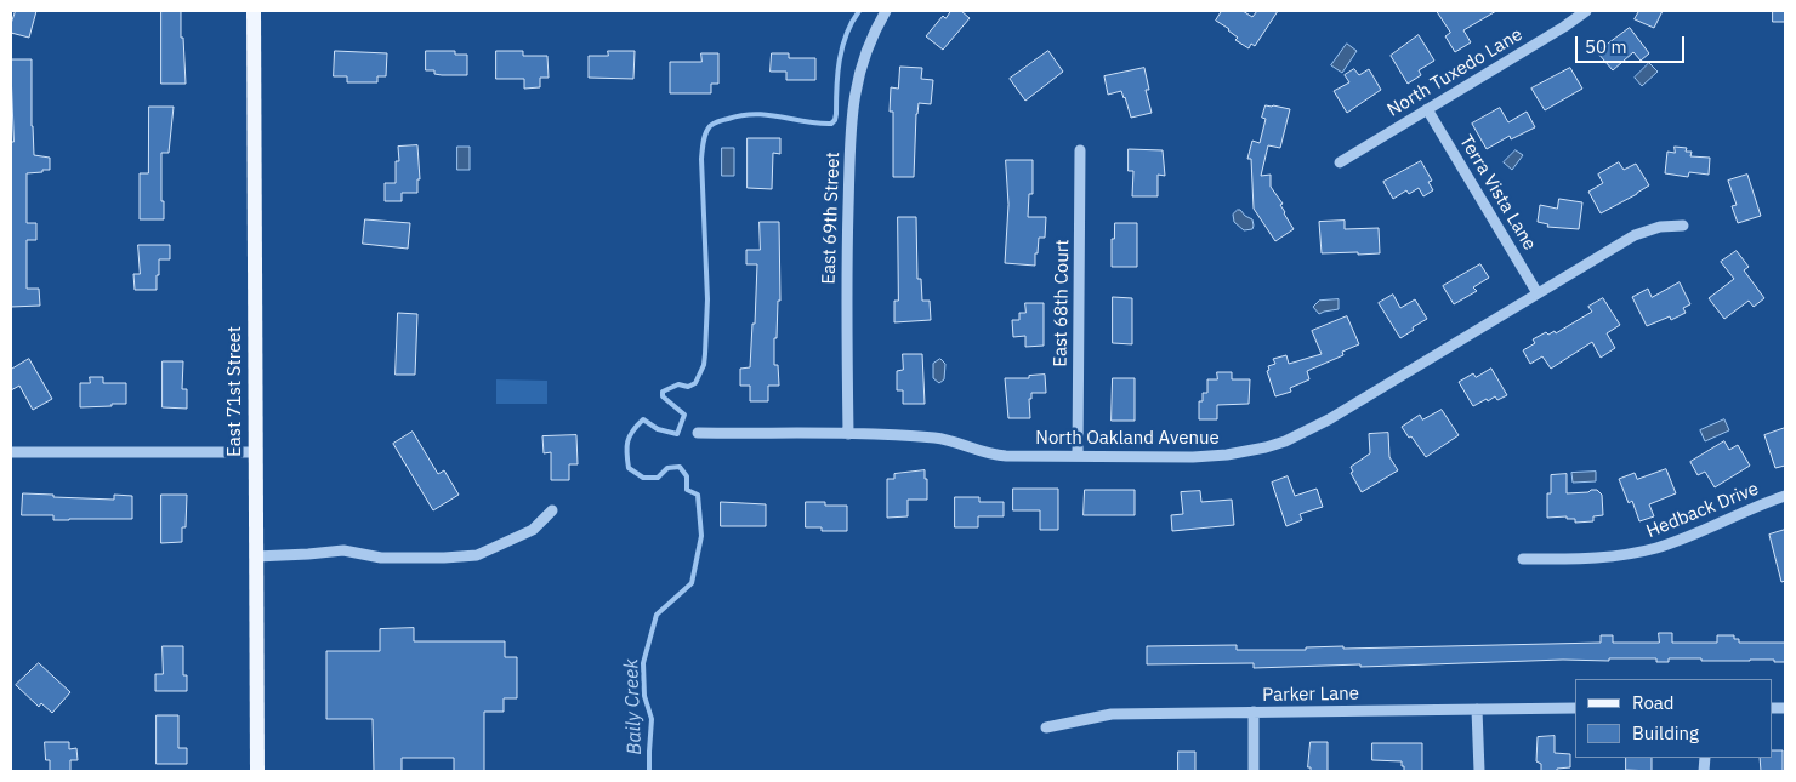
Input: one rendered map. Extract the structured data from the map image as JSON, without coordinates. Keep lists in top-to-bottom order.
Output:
{
  "streets": {
    "main road": ["East 71st Street"],
    "street": [
      "North Tuxedo Lane",
      "Terra Vista Lane",
      "East 69th Street",
      "East 68th Court",
      "North Oakland Avenue",
      "Hedback Drive",
      "Parker Lane"
    ]
  },
  "crossings": [
    ["North Tuxedo Lane", "Terra Vista Lane"],
    ["Terra Vista Lane", "North Oakland Avenue"],
    ["East 69th Street", "North Oakland Avenue"],
    ["East 68th Court", "North Oakland Avenue"]
  ],
  "water": ["Baily Creek"],
  "legend": ["Road", "Building"],
  "scale_bar": "50 m"
}
